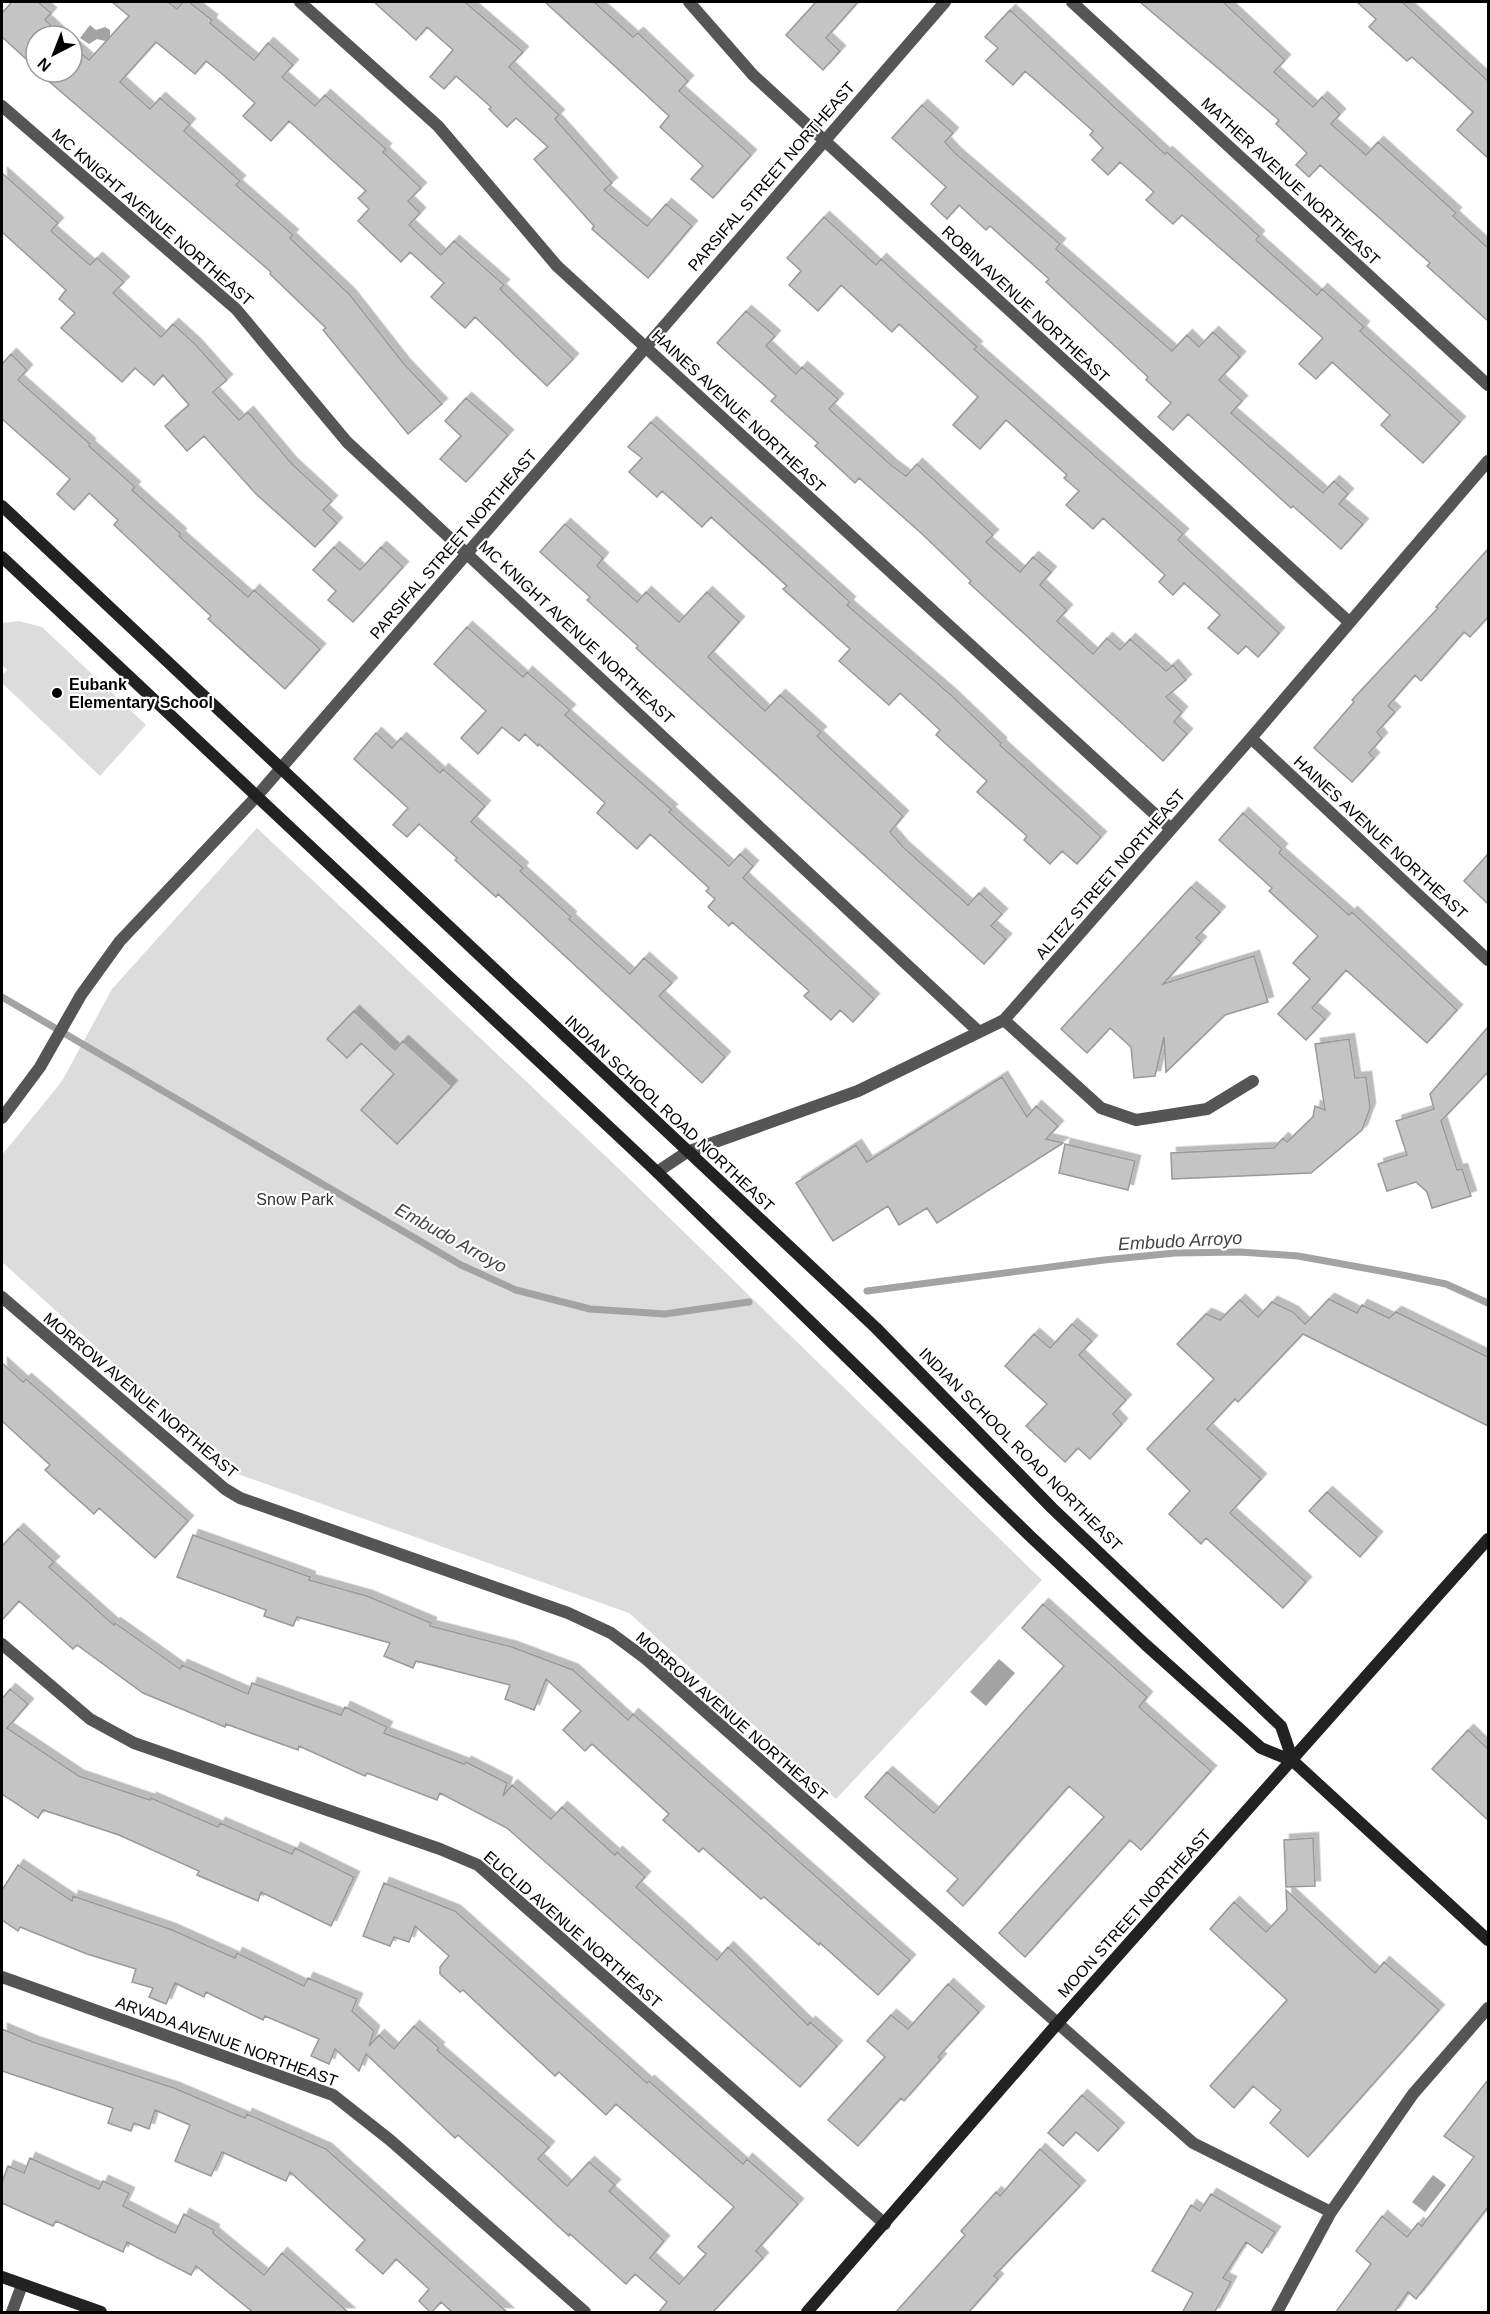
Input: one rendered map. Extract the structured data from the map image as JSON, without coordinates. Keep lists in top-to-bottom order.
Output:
{
  "streets": {
    "street": [
      "PARSIFAL STREET NORTHEAST",
      "MATHER AVENUE NORTHEAST",
      "MC KNIGHT AVENUE NORTHEAST",
      "ROBIN AVENUE NORTHEAST",
      "HAINES AVENUE NORTHEAST",
      "ALTEZ STREET NORTHEAST",
      "INDIAN SCHOOL ROAD NORTHEAST",
      "MORROW AVENUE NORTHEAST",
      "MOON STREET NORTHEAST",
      "EUCLID AVENUE NORTHEAST",
      "ARVADA AVENUE NORTHEAST"
    ]
  },
  "crossings": [
    ["PARSIFAL STREET NORTHEAST", "MC KNIGHT AVENUE NORTHEAST"],
    ["PARSIFAL STREET NORTHEAST", "ROBIN AVENUE NORTHEAST"],
    ["PARSIFAL STREET NORTHEAST", "HAINES AVENUE NORTHEAST"],
    ["PARSIFAL STREET NORTHEAST", "INDIAN SCHOOL ROAD NORTHEAST"],
    ["MC KNIGHT AVENUE NORTHEAST", "ALTEZ STREET NORTHEAST"],
    ["ROBIN AVENUE NORTHEAST", "ALTEZ STREET NORTHEAST"],
    ["HAINES AVENUE NORTHEAST", "ALTEZ STREET NORTHEAST"],
    ["ALTEZ STREET NORTHEAST", "INDIAN SCHOOL ROAD NORTHEAST"],
    ["INDIAN SCHOOL ROAD NORTHEAST", "MOON STREET NORTHEAST"],
    ["MORROW AVENUE NORTHEAST", "MOON STREET NORTHEAST"],
    ["MOON STREET NORTHEAST", "EUCLID AVENUE NORTHEAST"]
  ],
  "water": ["Embudo Arroyo"],
  "parks": ["Snow Park"],
  "places": ["Eubank Elementary School"],
  "north": "bottom left"
}
